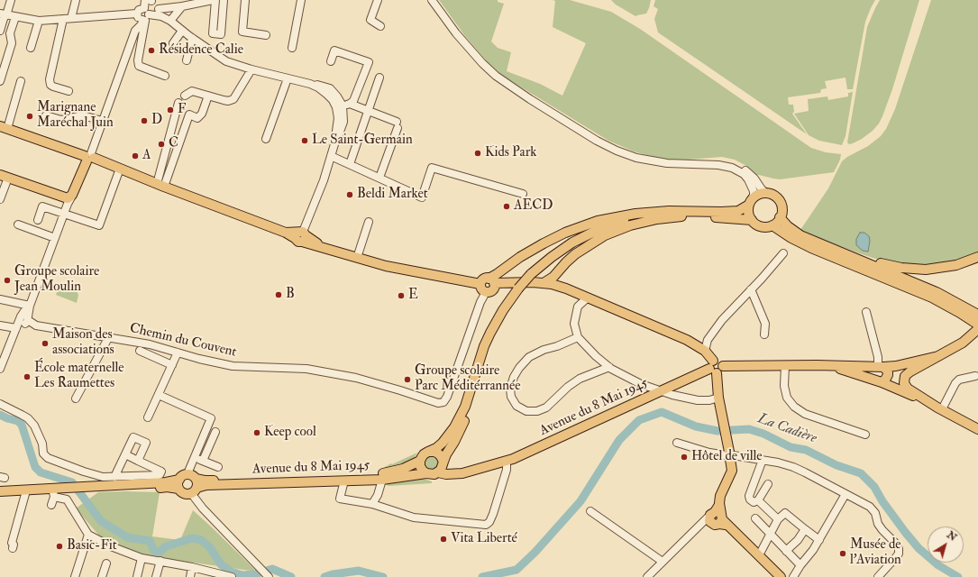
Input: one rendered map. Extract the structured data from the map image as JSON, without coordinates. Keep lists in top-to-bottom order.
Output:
{
  "streets": {
    "main road": ["Avenue du 8 Mai 1945"],
    "street": ["Chemin du Couvent"]
  },
  "water": ["La Cadière"],
  "places": [
    "Résidence Calie",
    "F",
    "Marignane Maréchal Juin",
    "D",
    "Le Saint-Germain",
    "C",
    "Kids Park",
    "A",
    "Beldi Market",
    "AECD",
    "Groupe scolaire Jean Moulin",
    "B",
    "E",
    "Maison des associations",
    "École maternelle Les Raumettes",
    "Groupe scolaire Parc Méditérrannée",
    "Keep cool",
    "Hôtel de ville",
    "Vita Liberté",
    "Basic-Fit",
    "Musée de l'Aviation"
  ],
  "north": "top right"
}
